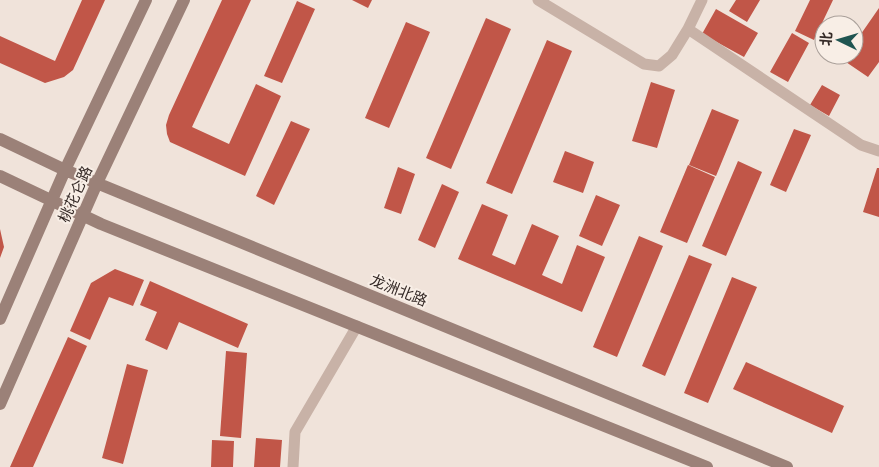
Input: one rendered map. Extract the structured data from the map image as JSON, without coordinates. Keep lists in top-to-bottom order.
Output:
{
  "streets": {
    "main road": ["桃花仑路", "龙洲北路"]
  },
  "crossings": [
    ["桃花仑路", "龙洲北路"]
  ],
  "north": "left"
}
